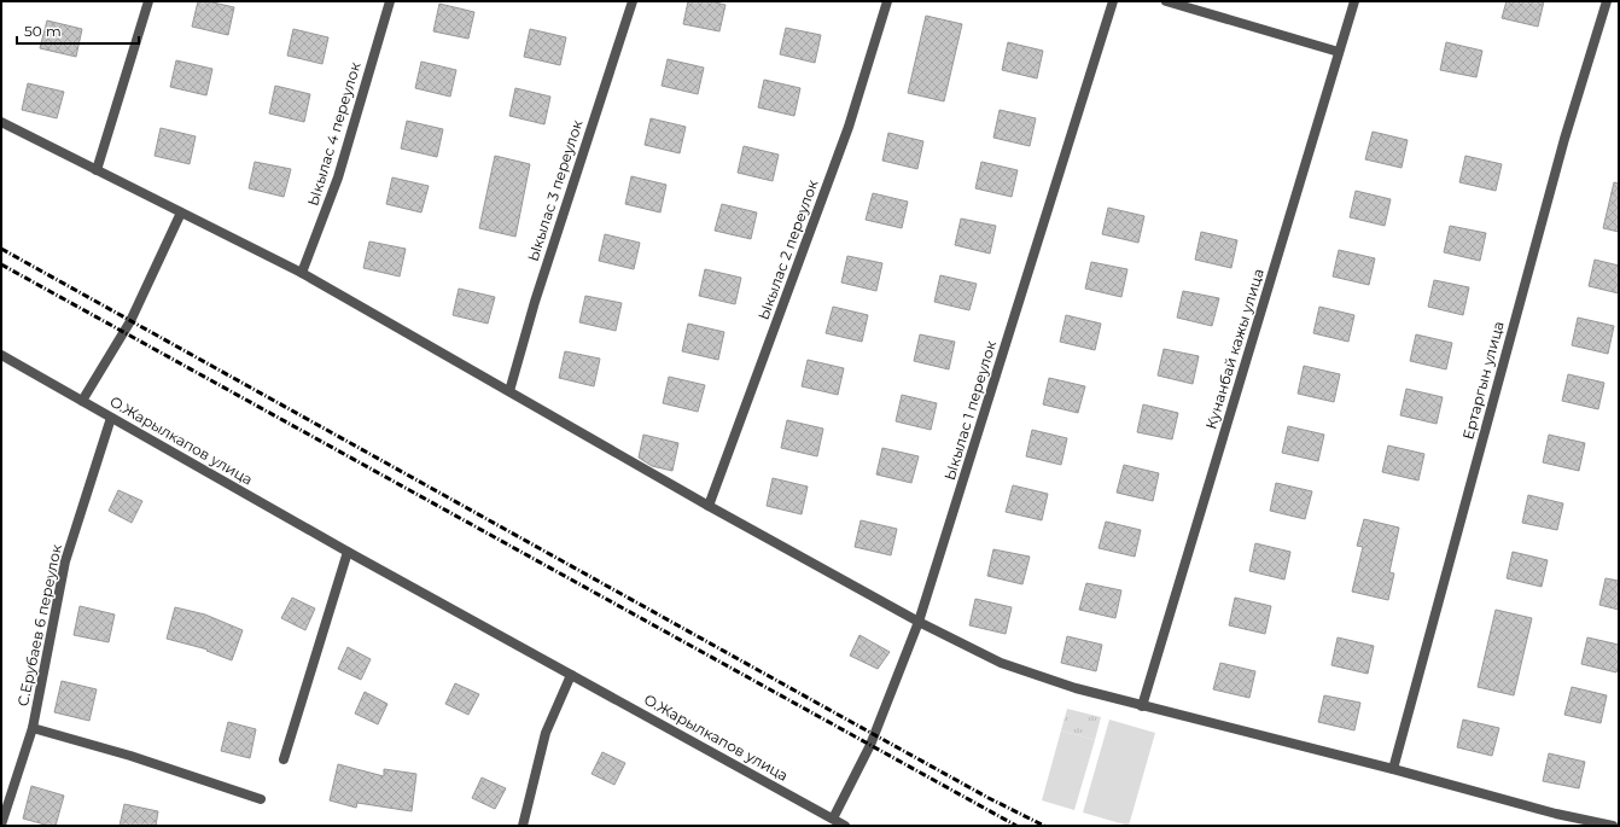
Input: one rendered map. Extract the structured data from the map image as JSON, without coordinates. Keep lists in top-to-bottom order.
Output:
{
  "streets": {
    "street": [
      "Ыкылас 4 переулок",
      "Ыкылас 3 переулок",
      "Ыкылас 2 переулок",
      "Кунанбай кажы улица",
      "Ертаргын улица",
      "Ыкылас 1 переулок",
      "О.Жарылкапов улица",
      "С.Ерубаев 6 переулок"
    ]
  },
  "crossings": [
    ["Ыкылас 1 переулок", "О.Жарылкапов улица"],
    ["О.Жарылкапов улица", "С.Ерубаев 6 переулок"]
  ],
  "scale_bar": "50 m"
}
